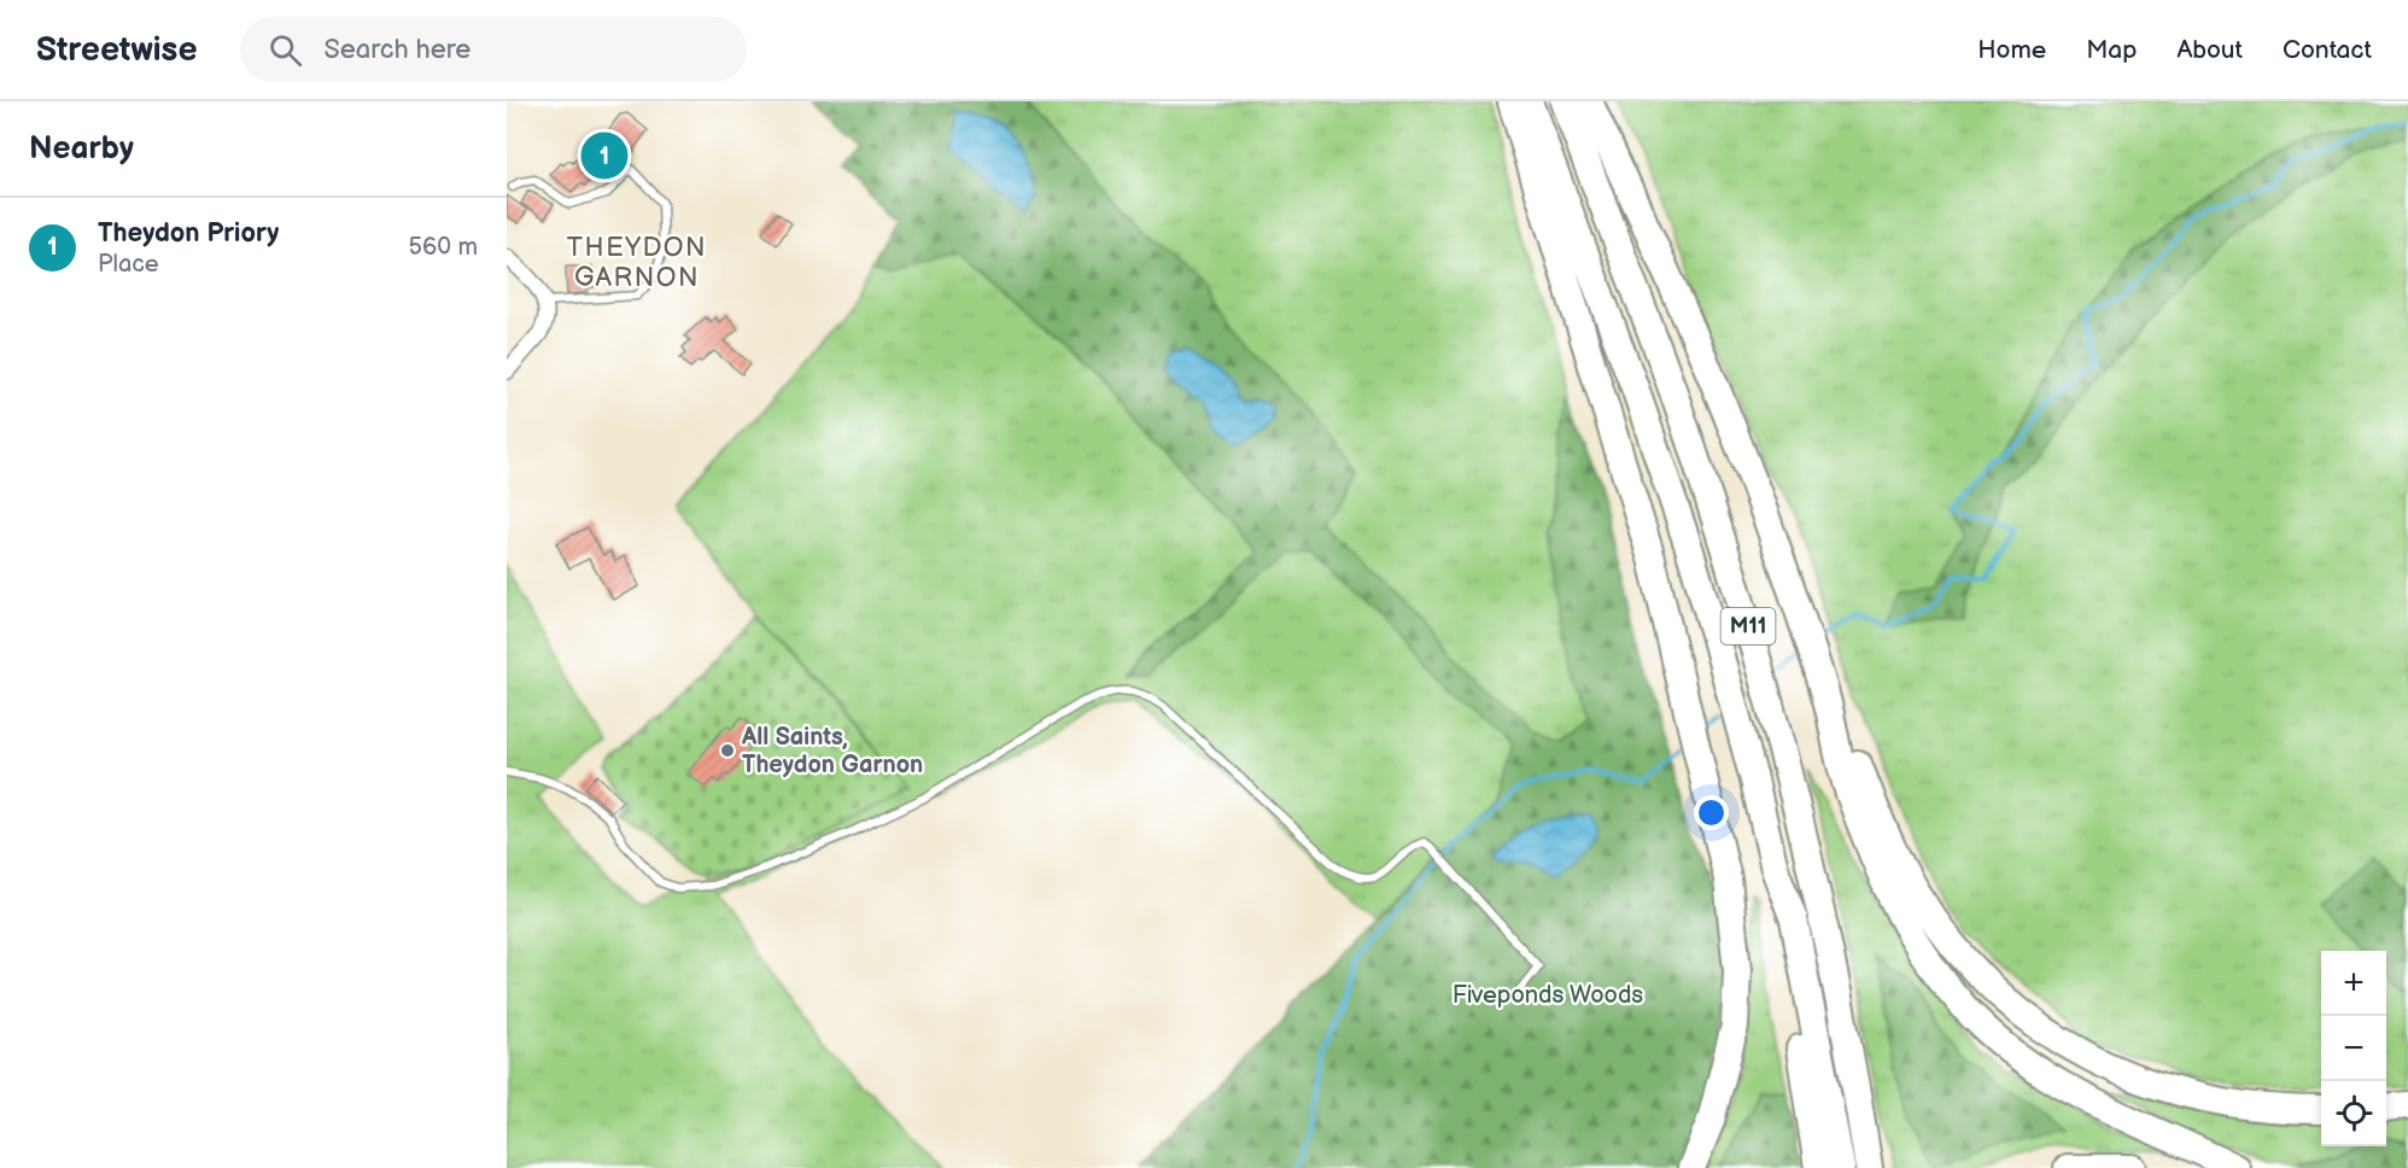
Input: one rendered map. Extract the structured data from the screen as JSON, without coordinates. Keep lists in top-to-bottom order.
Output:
{
  "streets": {
    "highway": ["M11"]
  },
  "districts": ["THEYDON GARNON"],
  "parks": ["Fiveponds Woods"],
  "places": ["All Saints, Theydon Garnon"],
  "page": {
    "header": "Streetwise",
    "search": "Search here",
    "nav": [
      "Home",
      "Map",
      "About",
      "Contact"
    ],
    "heading": "Nearby",
    "pins": "1",
    "list": [
      {
        "mark": "1",
        "name": "Theydon Priory",
        "note": "Place",
        "value": "560 m"
      }
    ],
    "map_buttons": ["+", "−"]
  }
}
